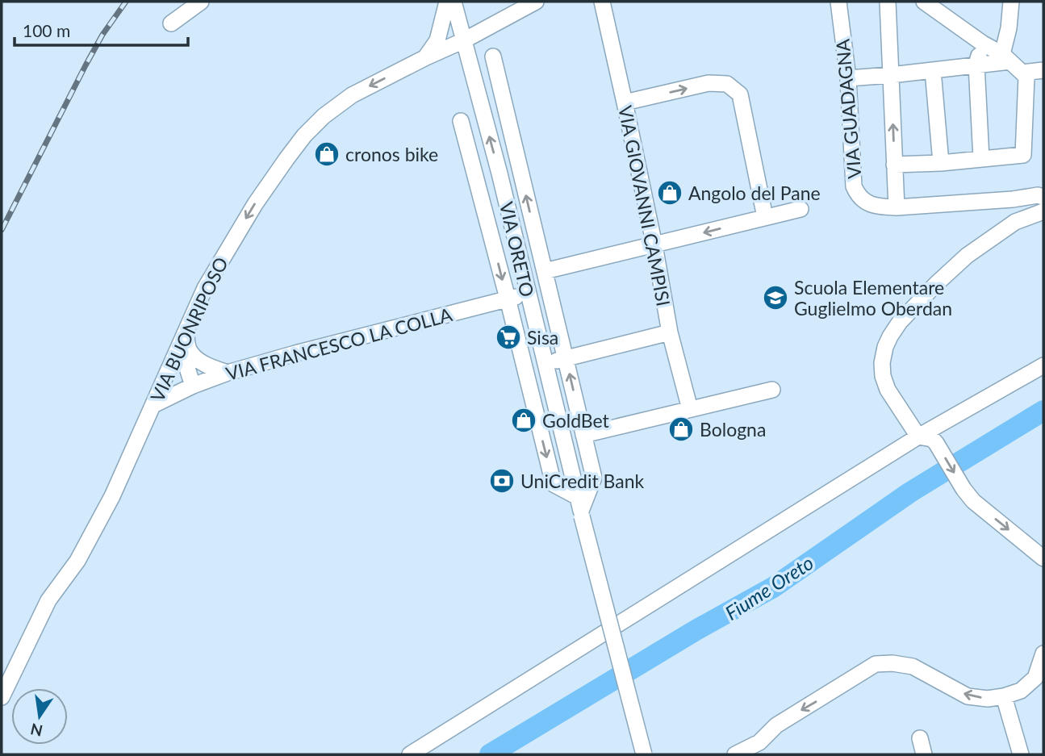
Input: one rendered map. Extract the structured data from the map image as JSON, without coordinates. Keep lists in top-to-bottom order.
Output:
{
  "streets": {
    "street": [
      "VIA GUADAGNA",
      "VIA GIOVANNI CAMPISI",
      "VIA ORETO",
      "VIA BUONRIPOSO",
      "VIA FRANCESCO LA COLLA"
    ]
  },
  "crossings": [
    ["VIA ORETO", "VIA BUONRIPOSO"],
    ["VIA ORETO", "VIA FRANCESCO LA COLLA"],
    ["VIA BUONRIPOSO", "VIA FRANCESCO LA COLLA"]
  ],
  "one_way": ["VIA BUONRIPOSO"],
  "water": ["Fiume Oreto"],
  "places": {
    "shop": [
      "cronos bike",
      "Angolo del Pane",
      "GoldBet",
      "Bologna"
    ],
    "school or university": ["Scuola Elementare Guglielmo Oberdan"],
    "supermarket": ["Sisa"],
    "bank": ["UniCredit Bank"]
  },
  "scale_bar": "100 m",
  "north": "bottom"
}
